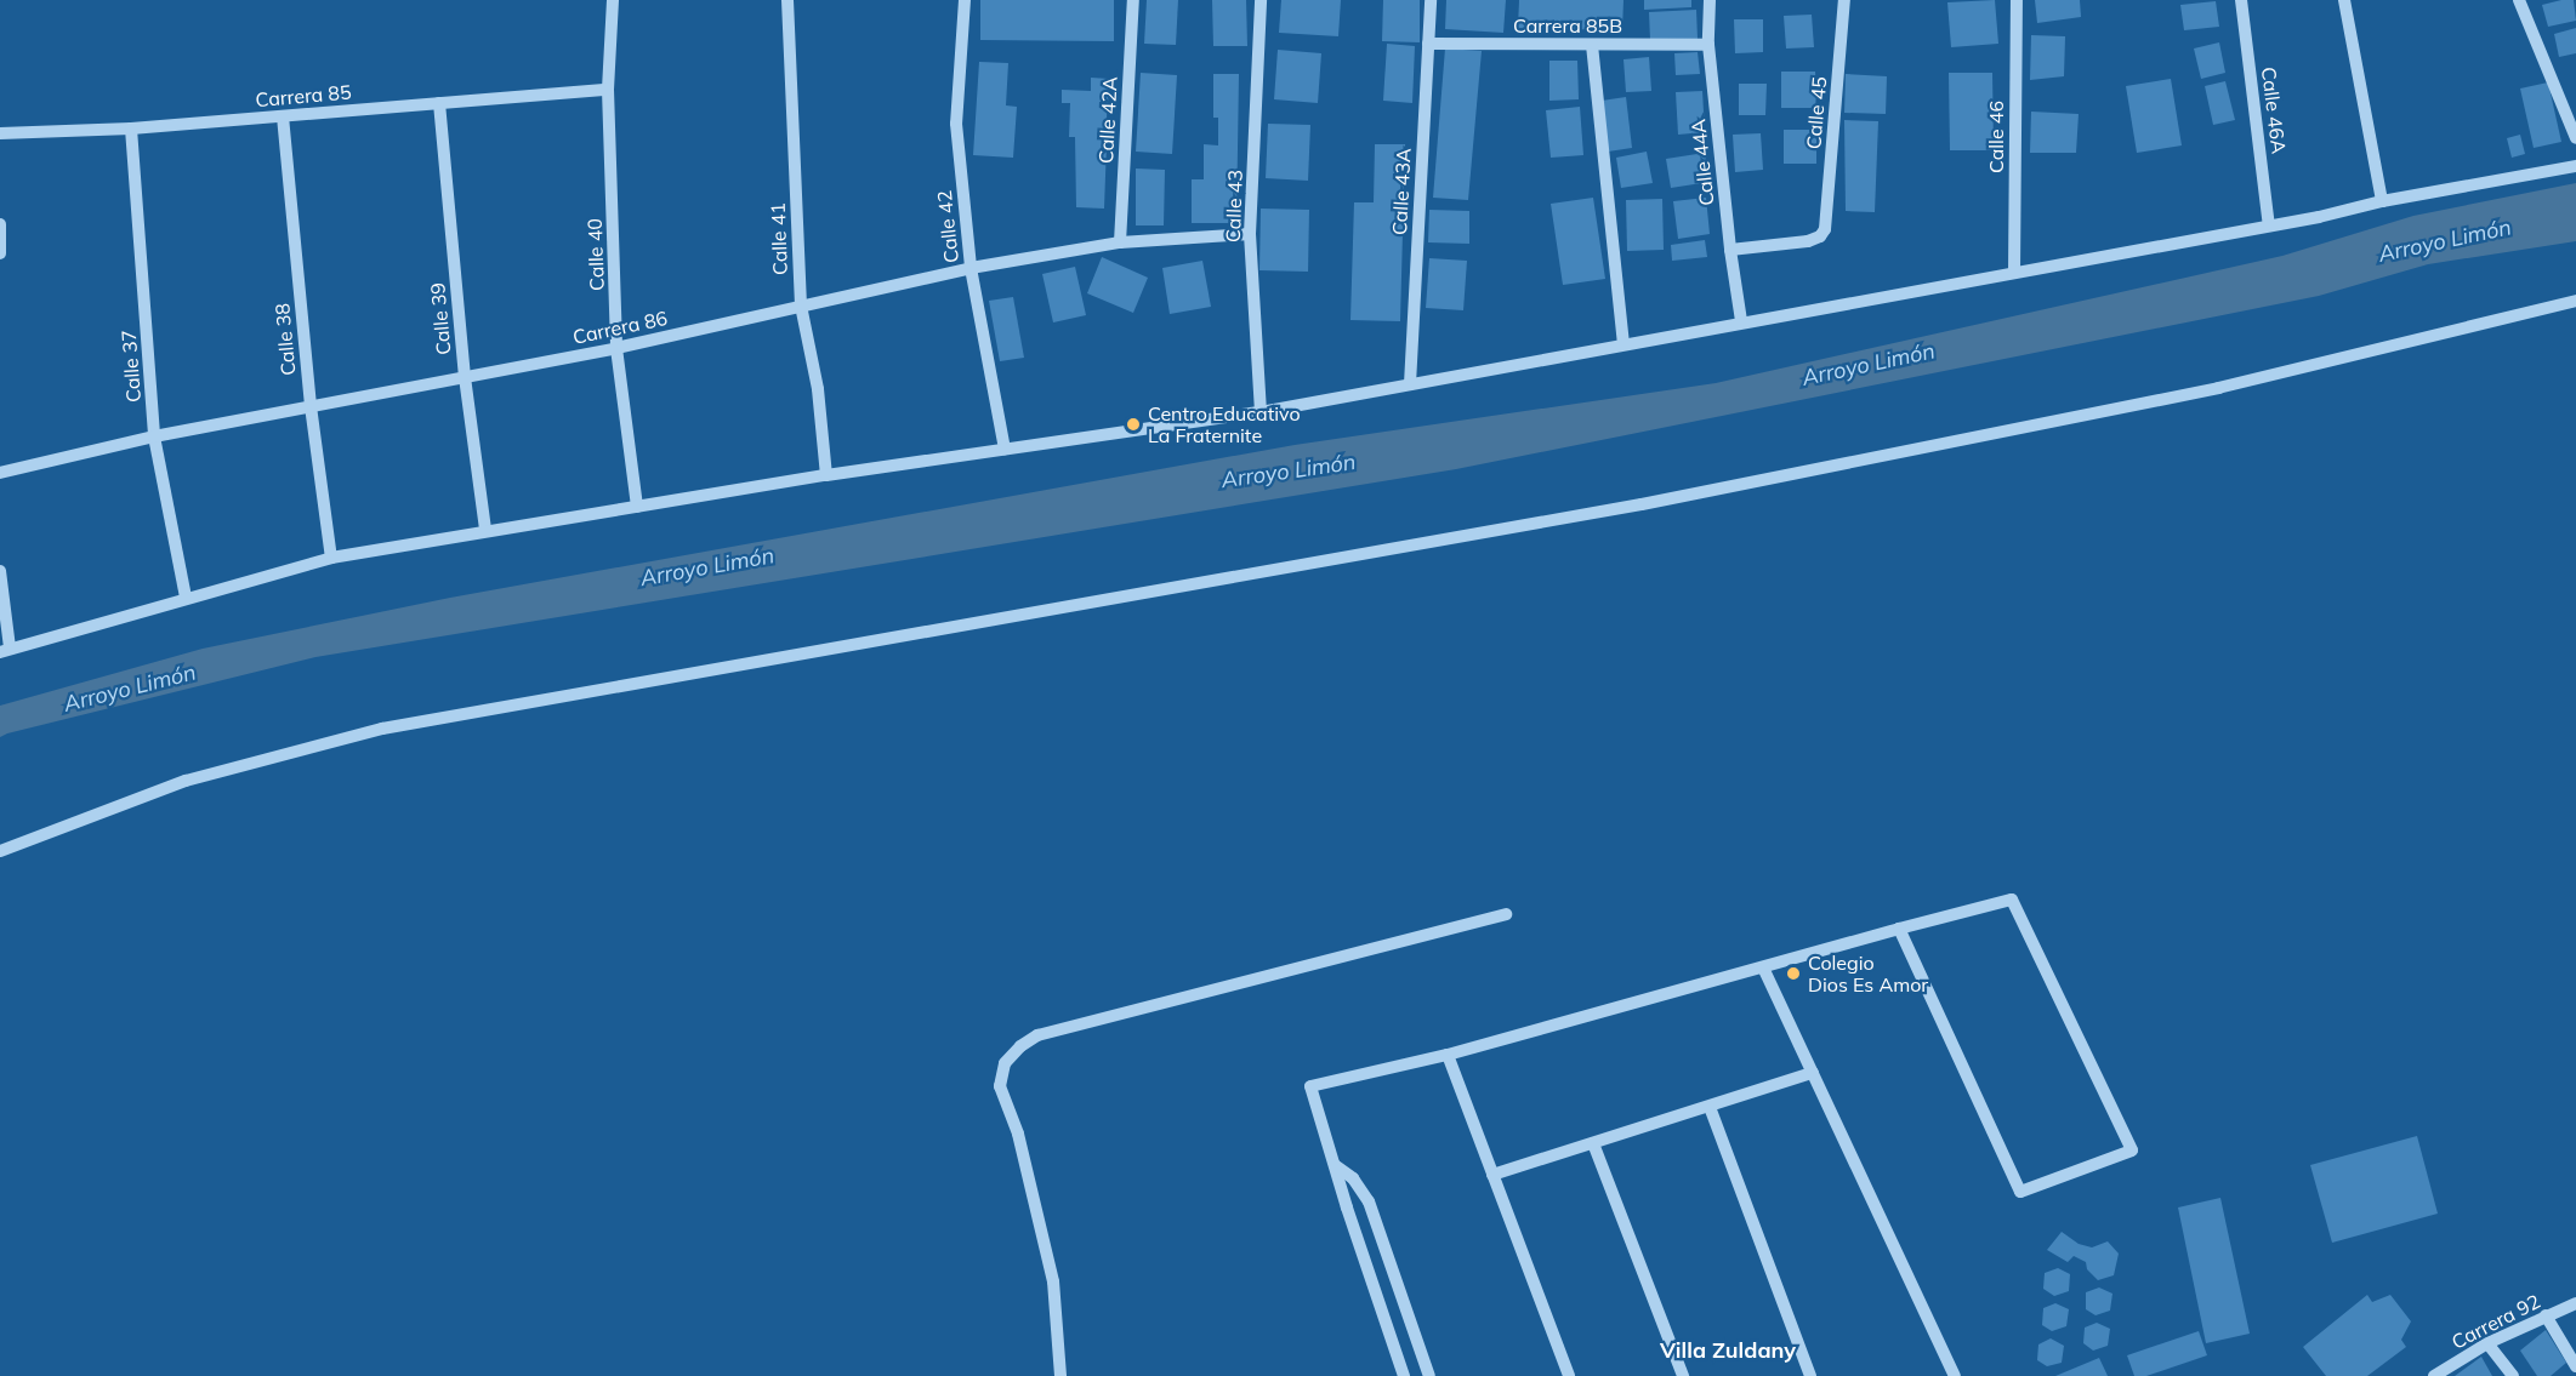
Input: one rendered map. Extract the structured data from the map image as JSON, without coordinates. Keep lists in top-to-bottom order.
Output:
{
  "streets": {
    "street": [
      "Carrera 85B",
      "Carrera 85",
      "Calle 46A",
      "Calle 45",
      "Calle 42A",
      "Calle 46",
      "Calle 44A",
      "Calle 43A",
      "Calle 43",
      "Calle 42",
      "Calle 41",
      "Calle 40",
      "Calle 39",
      "Carrera 86",
      "Calle 38",
      "Calle 37",
      "Carrera 92"
    ]
  },
  "crossings": [
    ["Carrera 85B", "Calle 44A"],
    ["Carrera 85B", "Calle 43A"],
    ["Carrera 85", "Calle 40"],
    ["Carrera 85", "Calle 39"],
    ["Carrera 85", "Calle 38"],
    ["Carrera 85", "Calle 37"],
    ["Calle 45", "Calle 44A"],
    ["Calle 42A", "Carrera 86"],
    ["Calle 43", "Carrera 86"],
    ["Calle 42", "Carrera 86"],
    ["Calle 41", "Carrera 86"],
    ["Calle 40", "Carrera 86"],
    ["Calle 39", "Carrera 86"],
    ["Carrera 86", "Calle 38"],
    ["Carrera 86", "Calle 37"]
  ],
  "districts": ["Villa Zuldany"],
  "water": ["Arroyo Limón"],
  "places": ["Centro Educativo La Fraternite", "Colegio Dios Es Amor"]
}
